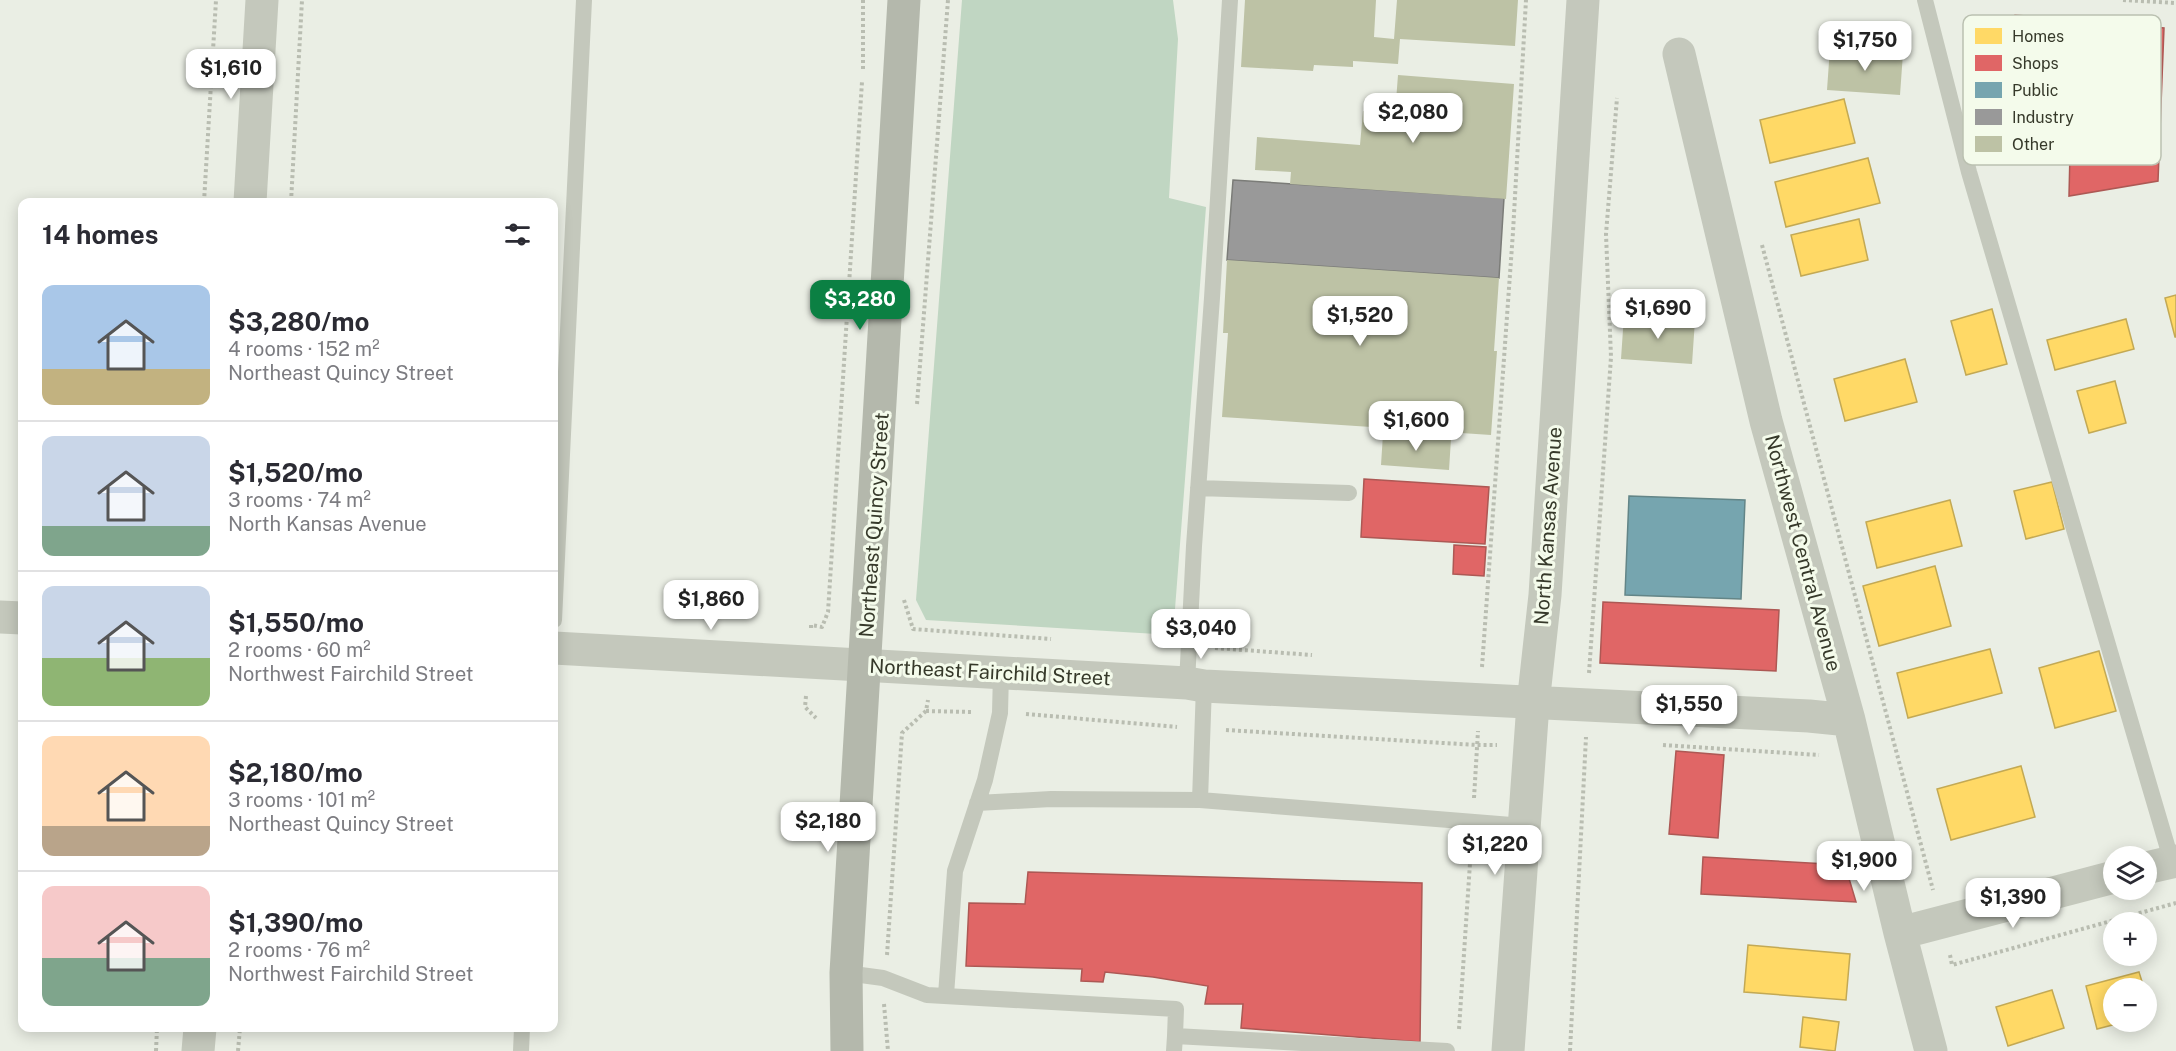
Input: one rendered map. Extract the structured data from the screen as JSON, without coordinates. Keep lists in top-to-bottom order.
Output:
{
  "streets": {
    "main road": ["Northeast Quincy Street"],
    "street": ["North Kansas Avenue", "Northwest Central Avenue", "Northeast Fairchild Street"]
  },
  "crossings": [
    ["Northeast Quincy Street", "Northeast Fairchild Street"],
    ["North Kansas Avenue", "Northeast Fairchild Street"],
    ["Northwest Central Avenue", "Northeast Fairchild Street"]
  ],
  "legend": [
    "Homes",
    "Shops",
    "Public",
    "Industry",
    "Other"
  ],
  "page": {
    "price": [
      "$1,750",
      "$1,610",
      "$2,080",
      "$3,280",
      "$1,690",
      "$1,520",
      "$1,600",
      "$1,860",
      "$3,040",
      "$1,550",
      "$2,180",
      "$1,220",
      "$1,900",
      "$1,390"
    ],
    "heading": "14 homes",
    "list": [
      {
        "name": "$3,280/mo",
        "note": "4 rooms · 152 m² · Northeast Quincy Street"
      },
      {
        "name": "$1,520/mo",
        "note": "3 rooms · 74 m² · North Kansas Avenue"
      },
      {
        "name": "$1,550/mo",
        "note": "2 rooms · 60 m² · Northwest Fairchild Street"
      },
      {
        "name": "$2,180/mo",
        "note": "3 rooms · 101 m² · Northeast Quincy Street"
      },
      {
        "name": "$1,390/mo",
        "note": "2 rooms · 76 m² · Northwest Fairchild Street"
      }
    ],
    "map_buttons": ["+", "−"]
  }
}
